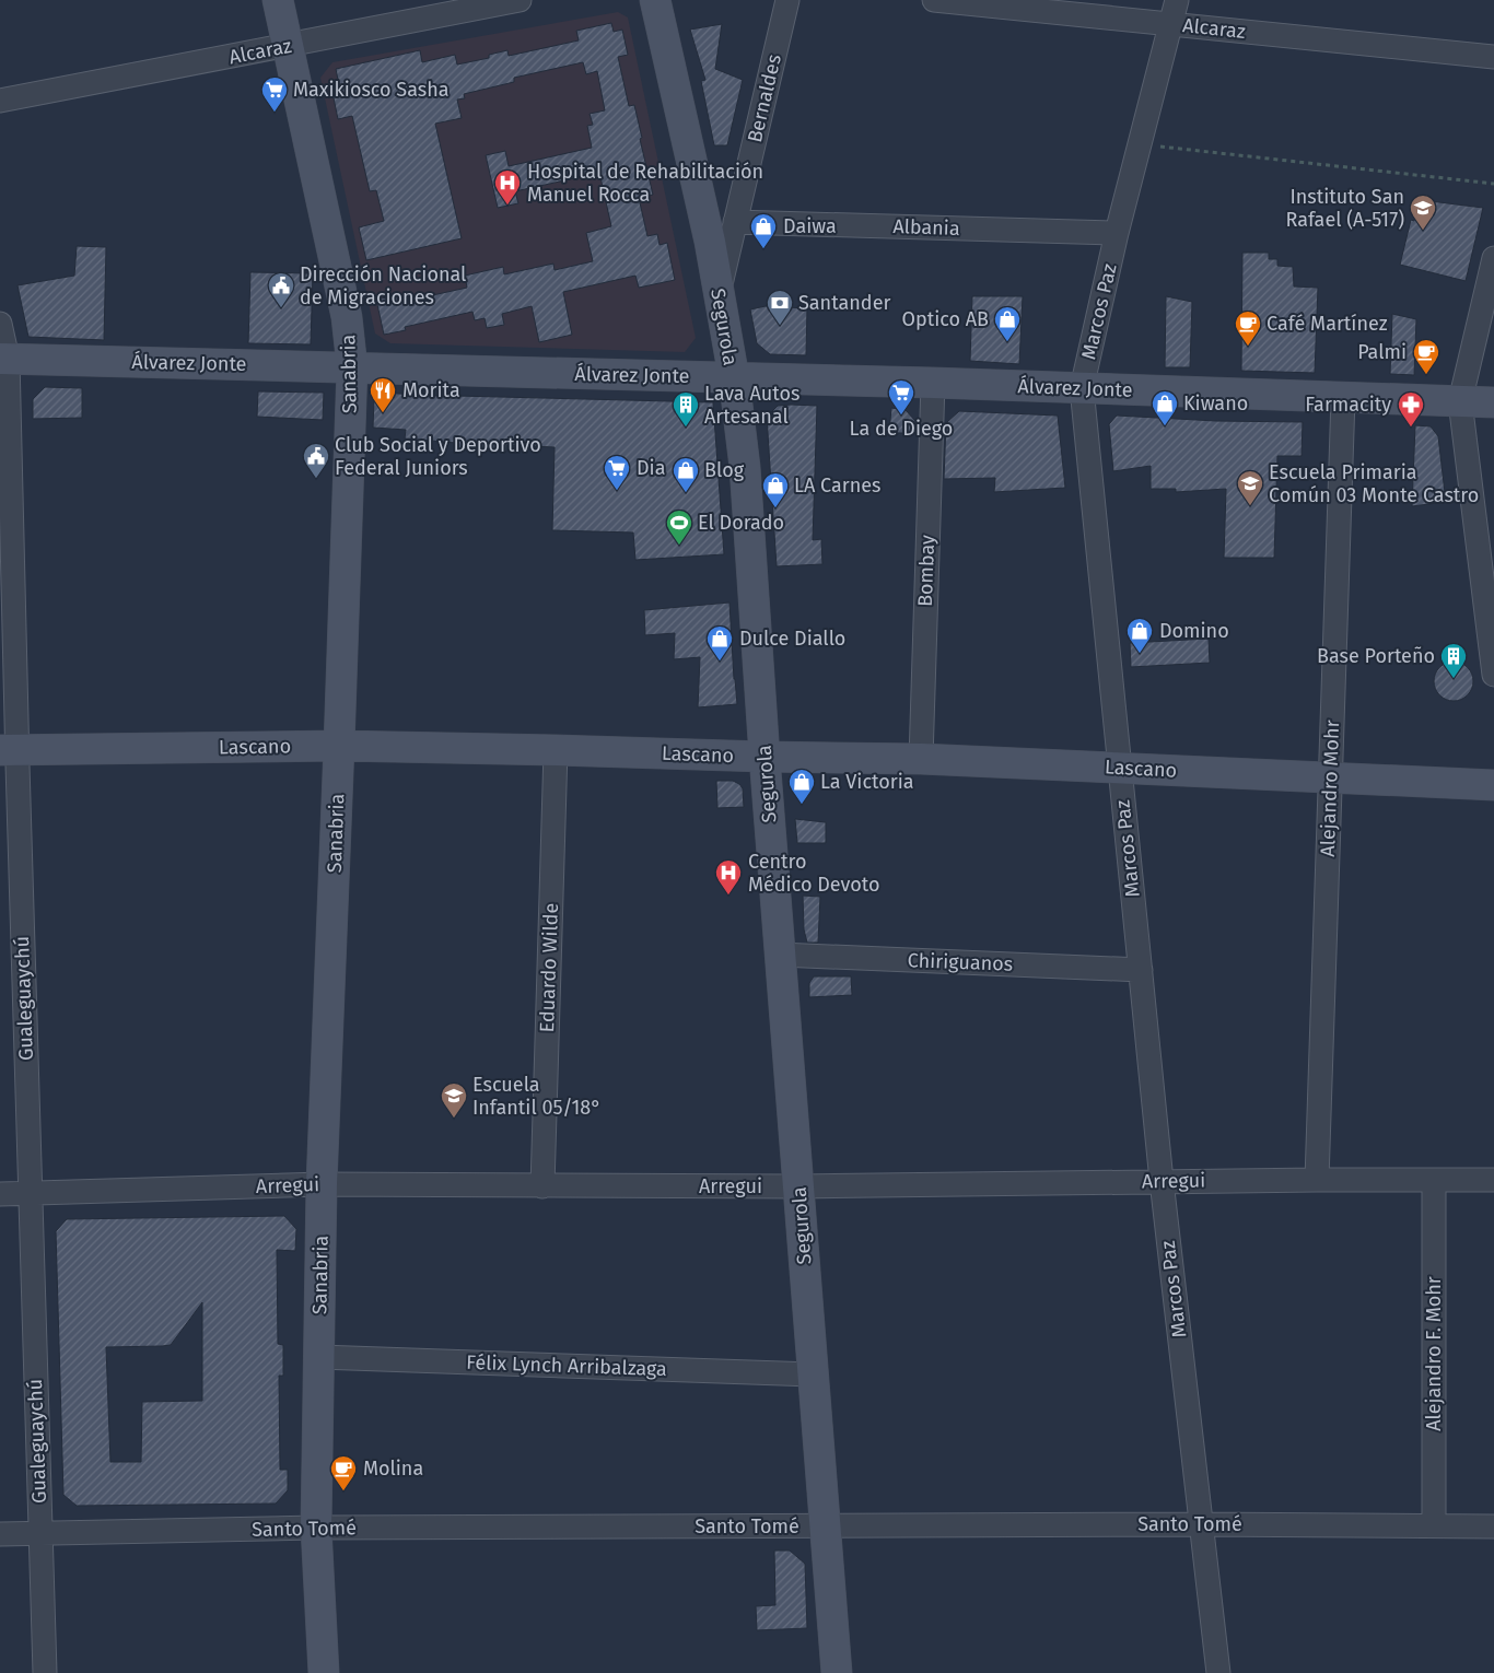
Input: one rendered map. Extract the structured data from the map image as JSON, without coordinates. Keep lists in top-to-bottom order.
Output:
{
  "streets": {
    "street": [
      "Alcaraz",
      "Bernaldes",
      "Albania",
      "Marcos Paz",
      "Segurola",
      "Álvarez Jonte",
      "Sanabria",
      "Bombay",
      "Lascano",
      "Alejandro Mohr",
      "Chiriguanos",
      "Eduardo Wilde",
      "Gualeguaychú",
      "Arregui",
      "Alejandro F. Mohr",
      "Félix Lynch Arribalzaga",
      "Santo Tomé"
    ]
  },
  "crossings": [
    ["Alcaraz", "Marcos Paz"],
    ["Alcaraz", "Sanabria"],
    ["Bernaldes", "Albania"],
    ["Bernaldes", "Segurola"],
    ["Albania", "Marcos Paz"],
    ["Marcos Paz", "Álvarez Jonte"],
    ["Marcos Paz", "Lascano"],
    ["Marcos Paz", "Chiriguanos"],
    ["Marcos Paz", "Arregui"],
    ["Marcos Paz", "Santo Tomé"],
    ["Segurola", "Álvarez Jonte"],
    ["Segurola", "Lascano"],
    ["Segurola", "Chiriguanos"],
    ["Segurola", "Arregui"],
    ["Segurola", "Félix Lynch Arribalzaga"],
    ["Segurola", "Santo Tomé"],
    ["Álvarez Jonte", "Sanabria"],
    ["Álvarez Jonte", "Bombay"],
    ["Álvarez Jonte", "Alejandro Mohr"],
    ["Álvarez Jonte", "Gualeguaychú"],
    ["Sanabria", "Lascano"],
    ["Sanabria", "Arregui"],
    ["Sanabria", "Félix Lynch Arribalzaga"],
    ["Sanabria", "Santo Tomé"],
    ["Bombay", "Lascano"],
    ["Lascano", "Alejandro Mohr"],
    ["Lascano", "Eduardo Wilde"],
    ["Lascano", "Gualeguaychú"],
    ["Alejandro Mohr", "Arregui"],
    ["Eduardo Wilde", "Arregui"],
    ["Gualeguaychú", "Arregui"],
    ["Gualeguaychú", "Santo Tomé"],
    ["Arregui", "Alejandro F. Mohr"],
    ["Alejandro F. Mohr", "Santo Tomé"]
  ],
  "places": {
    "supermarket": ["Maxikiosco Sasha", "La de Diego", "Dia"],
    "hospital": ["Hospital de Rehabilitación Manuel Rocca", "Centro Médico Devoto"],
    "school or university": ["Instituto San Rafael (A-517)", "Escuela Primaria Común 03 Monte Castro", "Escuela Infantil 05/18°"],
    "shop": [
      "Daiwa",
      "Optico AB",
      "Kiwano",
      "Blog",
      "LA Carnes",
      "Domino",
      "Dulce Diallo",
      "La Victoria"
    ],
    "public building": ["Dirección Nacional de Migraciones", "Club Social y Deportivo Federal Juniors"],
    "bank": ["Santander"],
    "cafe": ["Café Martínez", "Palmi", "Molina"],
    "restaurant": ["Morita"],
    "building": ["Lava Autos Artesanal", "Base Porteño"],
    "pharmacy": ["Farmacity"],
    "sports": ["El Dorado"]
  }
}
